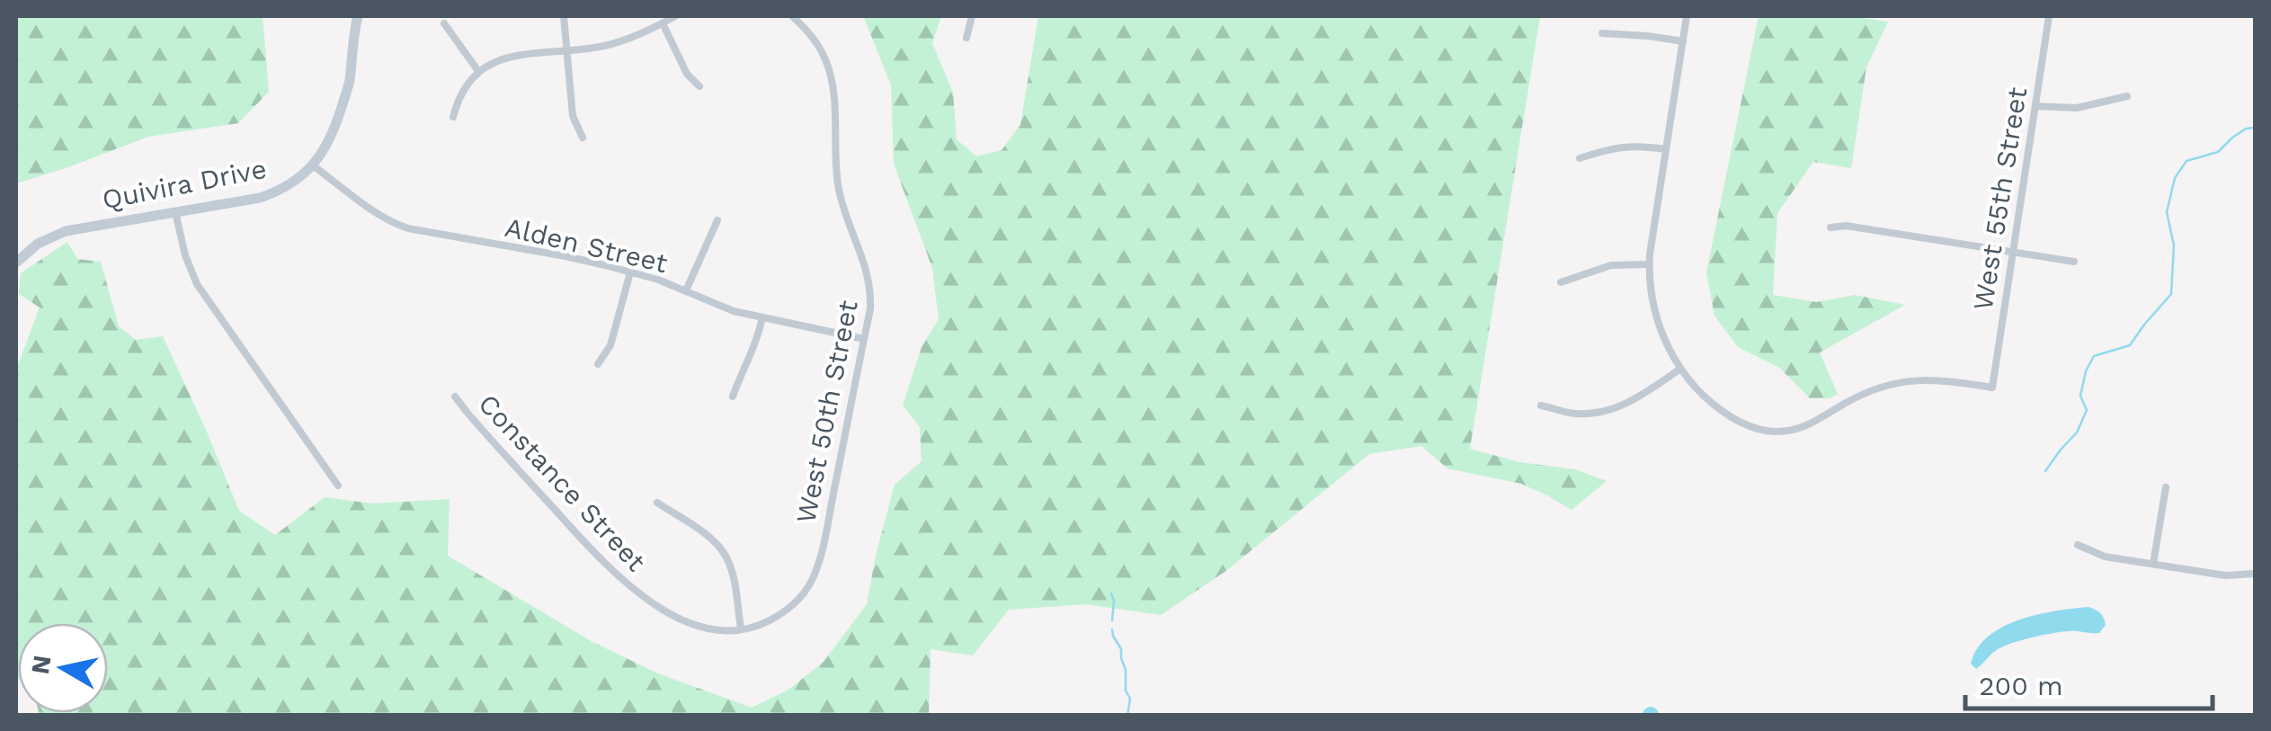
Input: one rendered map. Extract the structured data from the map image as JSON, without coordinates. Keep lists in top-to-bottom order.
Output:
{
  "streets": {
    "main road": ["Quivira Drive"],
    "street": [
      "West 55th Street",
      "Alden Street",
      "West 50th Street",
      "Constance Street"
    ]
  },
  "crossings": [
    ["Quivira Drive", "Alden Street"],
    ["Alden Street", "West 50th Street"],
    ["West 50th Street", "Constance Street"]
  ],
  "scale_bar": "200 m",
  "north": "left"
}
